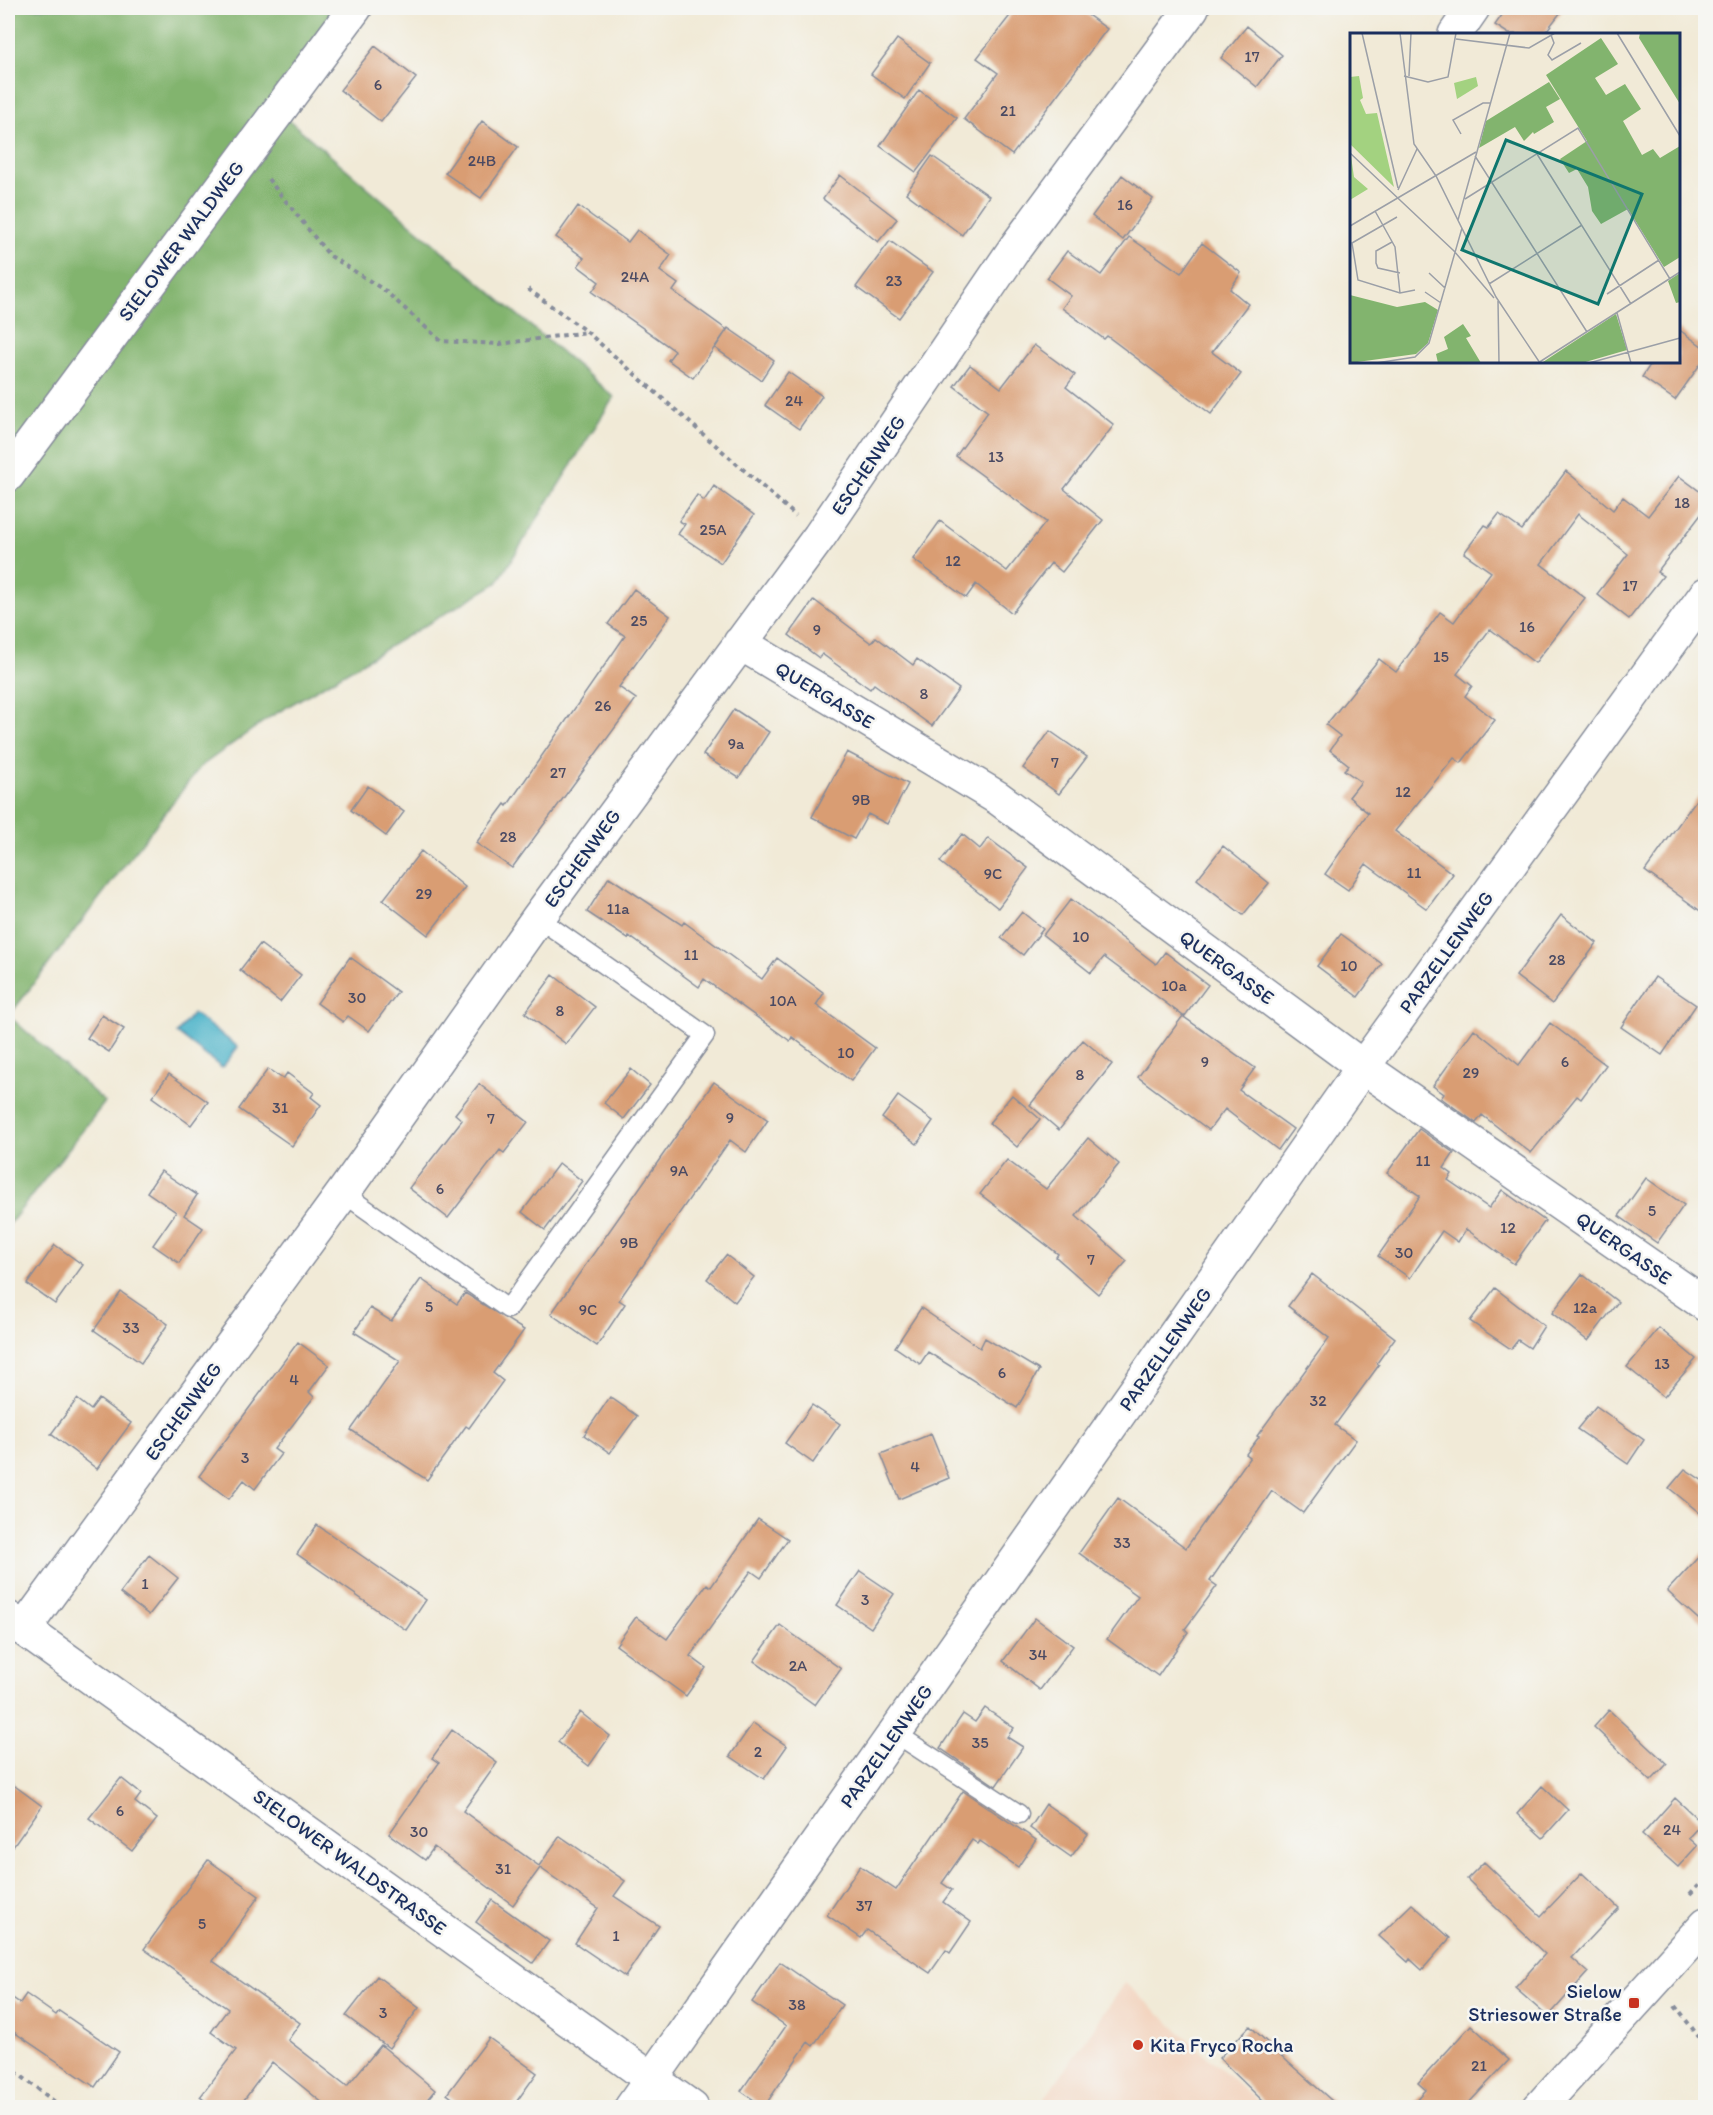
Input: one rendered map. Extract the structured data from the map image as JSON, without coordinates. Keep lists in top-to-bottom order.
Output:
{
  "streets": {
    "street": [
      "SIELOWER WALDWEG",
      "ESCHENWEG",
      "QUERGASSE",
      "PARZELLENWEG",
      "SIELOWER WALDSTRASSE"
    ]
  },
  "crossings": [
    ["ESCHENWEG", "QUERGASSE"],
    ["ESCHENWEG", "SIELOWER WALDSTRASSE"],
    ["QUERGASSE", "PARZELLENWEG"],
    ["PARZELLENWEG", "SIELOWER WALDSTRASSE"]
  ],
  "places": {
    "transit": ["Sielow Striesower Straße"],
    "other": ["Kita Fryco Rocha"]
  },
  "house_numbers": [
    "17",
    "6",
    "21",
    "24B",
    "16",
    "24A",
    "23",
    "24",
    "13",
    "18",
    "25A",
    "12",
    "17",
    "25",
    "16",
    "9",
    "15",
    "8",
    "26",
    "9a",
    "7",
    "27",
    "12",
    "9B",
    "28",
    "11",
    "9C",
    "29",
    "11a",
    "10",
    "11",
    "28",
    "10",
    "10a",
    "30",
    "10A",
    "8",
    "10",
    "9",
    "6",
    "29",
    "8",
    "31",
    "9",
    "7",
    "11",
    "9A",
    "6",
    "5",
    "12",
    "9B",
    "30",
    "7",
    "5",
    "12a",
    "9C",
    "33",
    "13",
    "6",
    "4",
    "32",
    "3",
    "4",
    "33",
    "1",
    "3",
    "34",
    "2A",
    "35",
    "2",
    "6",
    "24",
    "30",
    "31",
    "37",
    "5",
    "1",
    "38",
    "3",
    "21"
  ]
}
